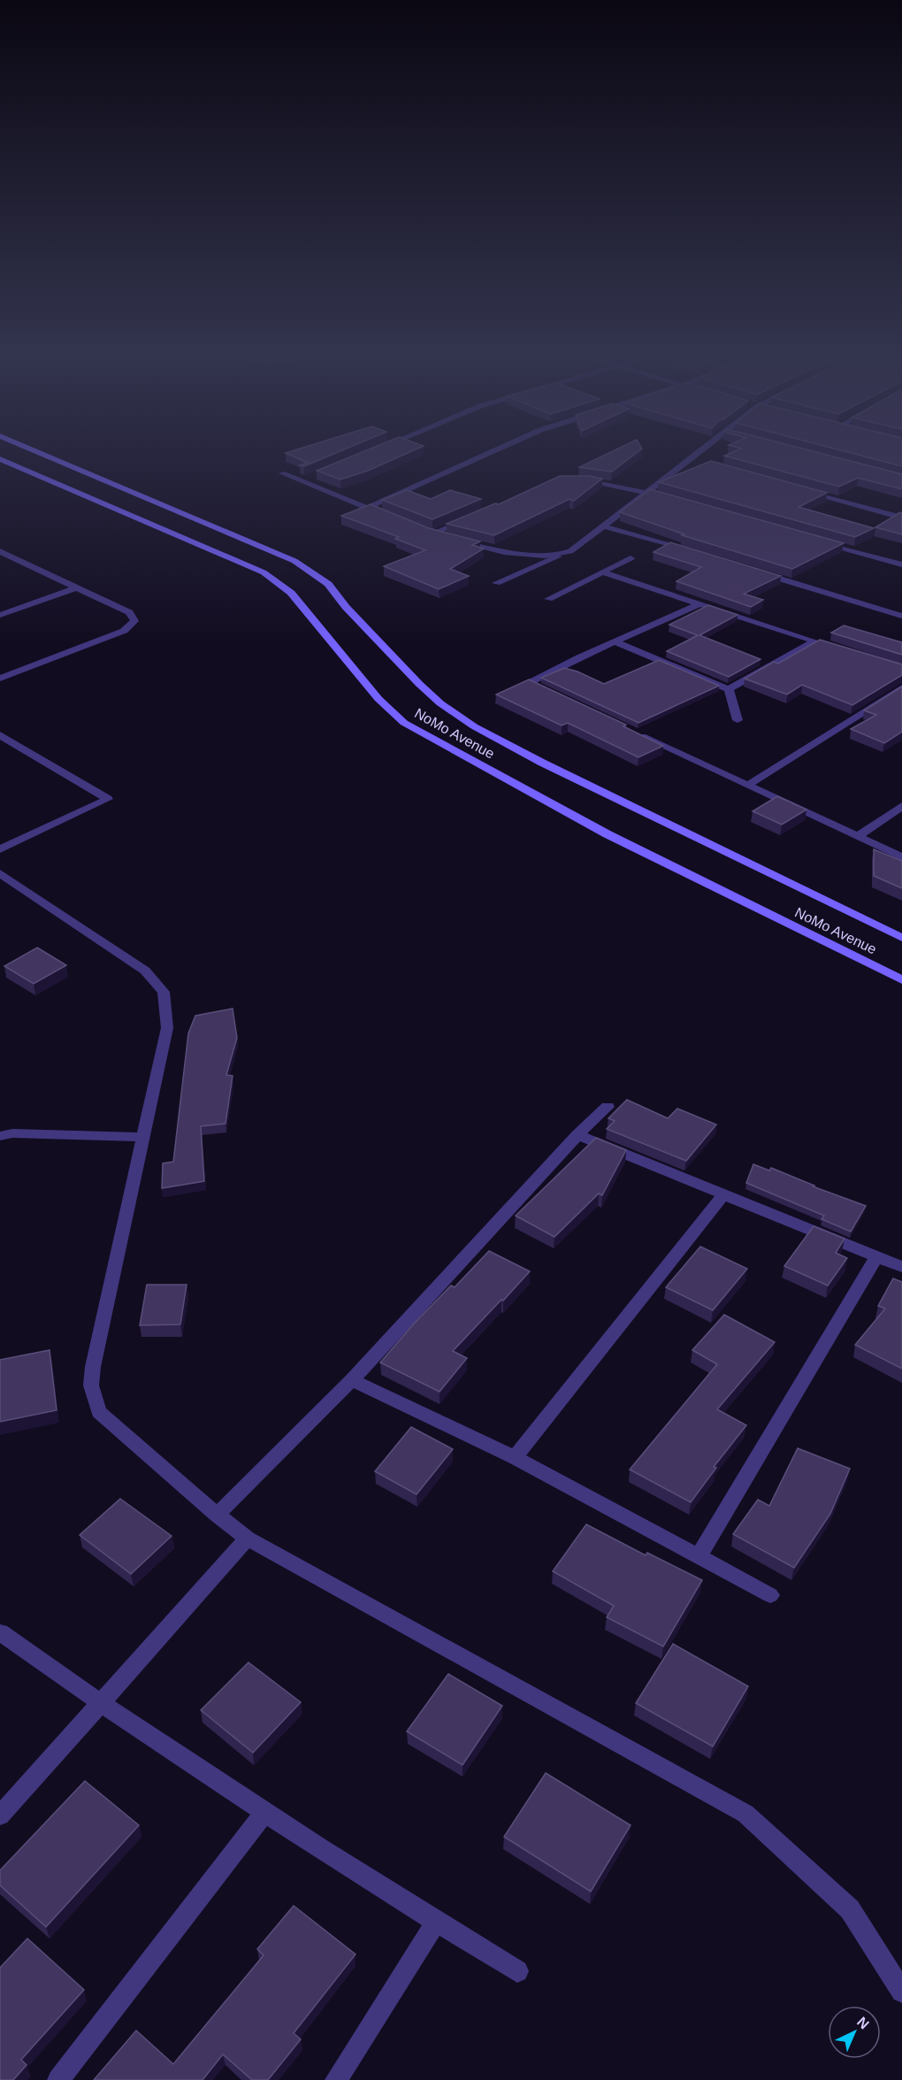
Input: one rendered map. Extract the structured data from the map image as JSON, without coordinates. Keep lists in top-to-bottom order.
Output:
{
  "streets": {
    "main road": ["NoMo Avenue"]
  },
  "north": "top right"
}
